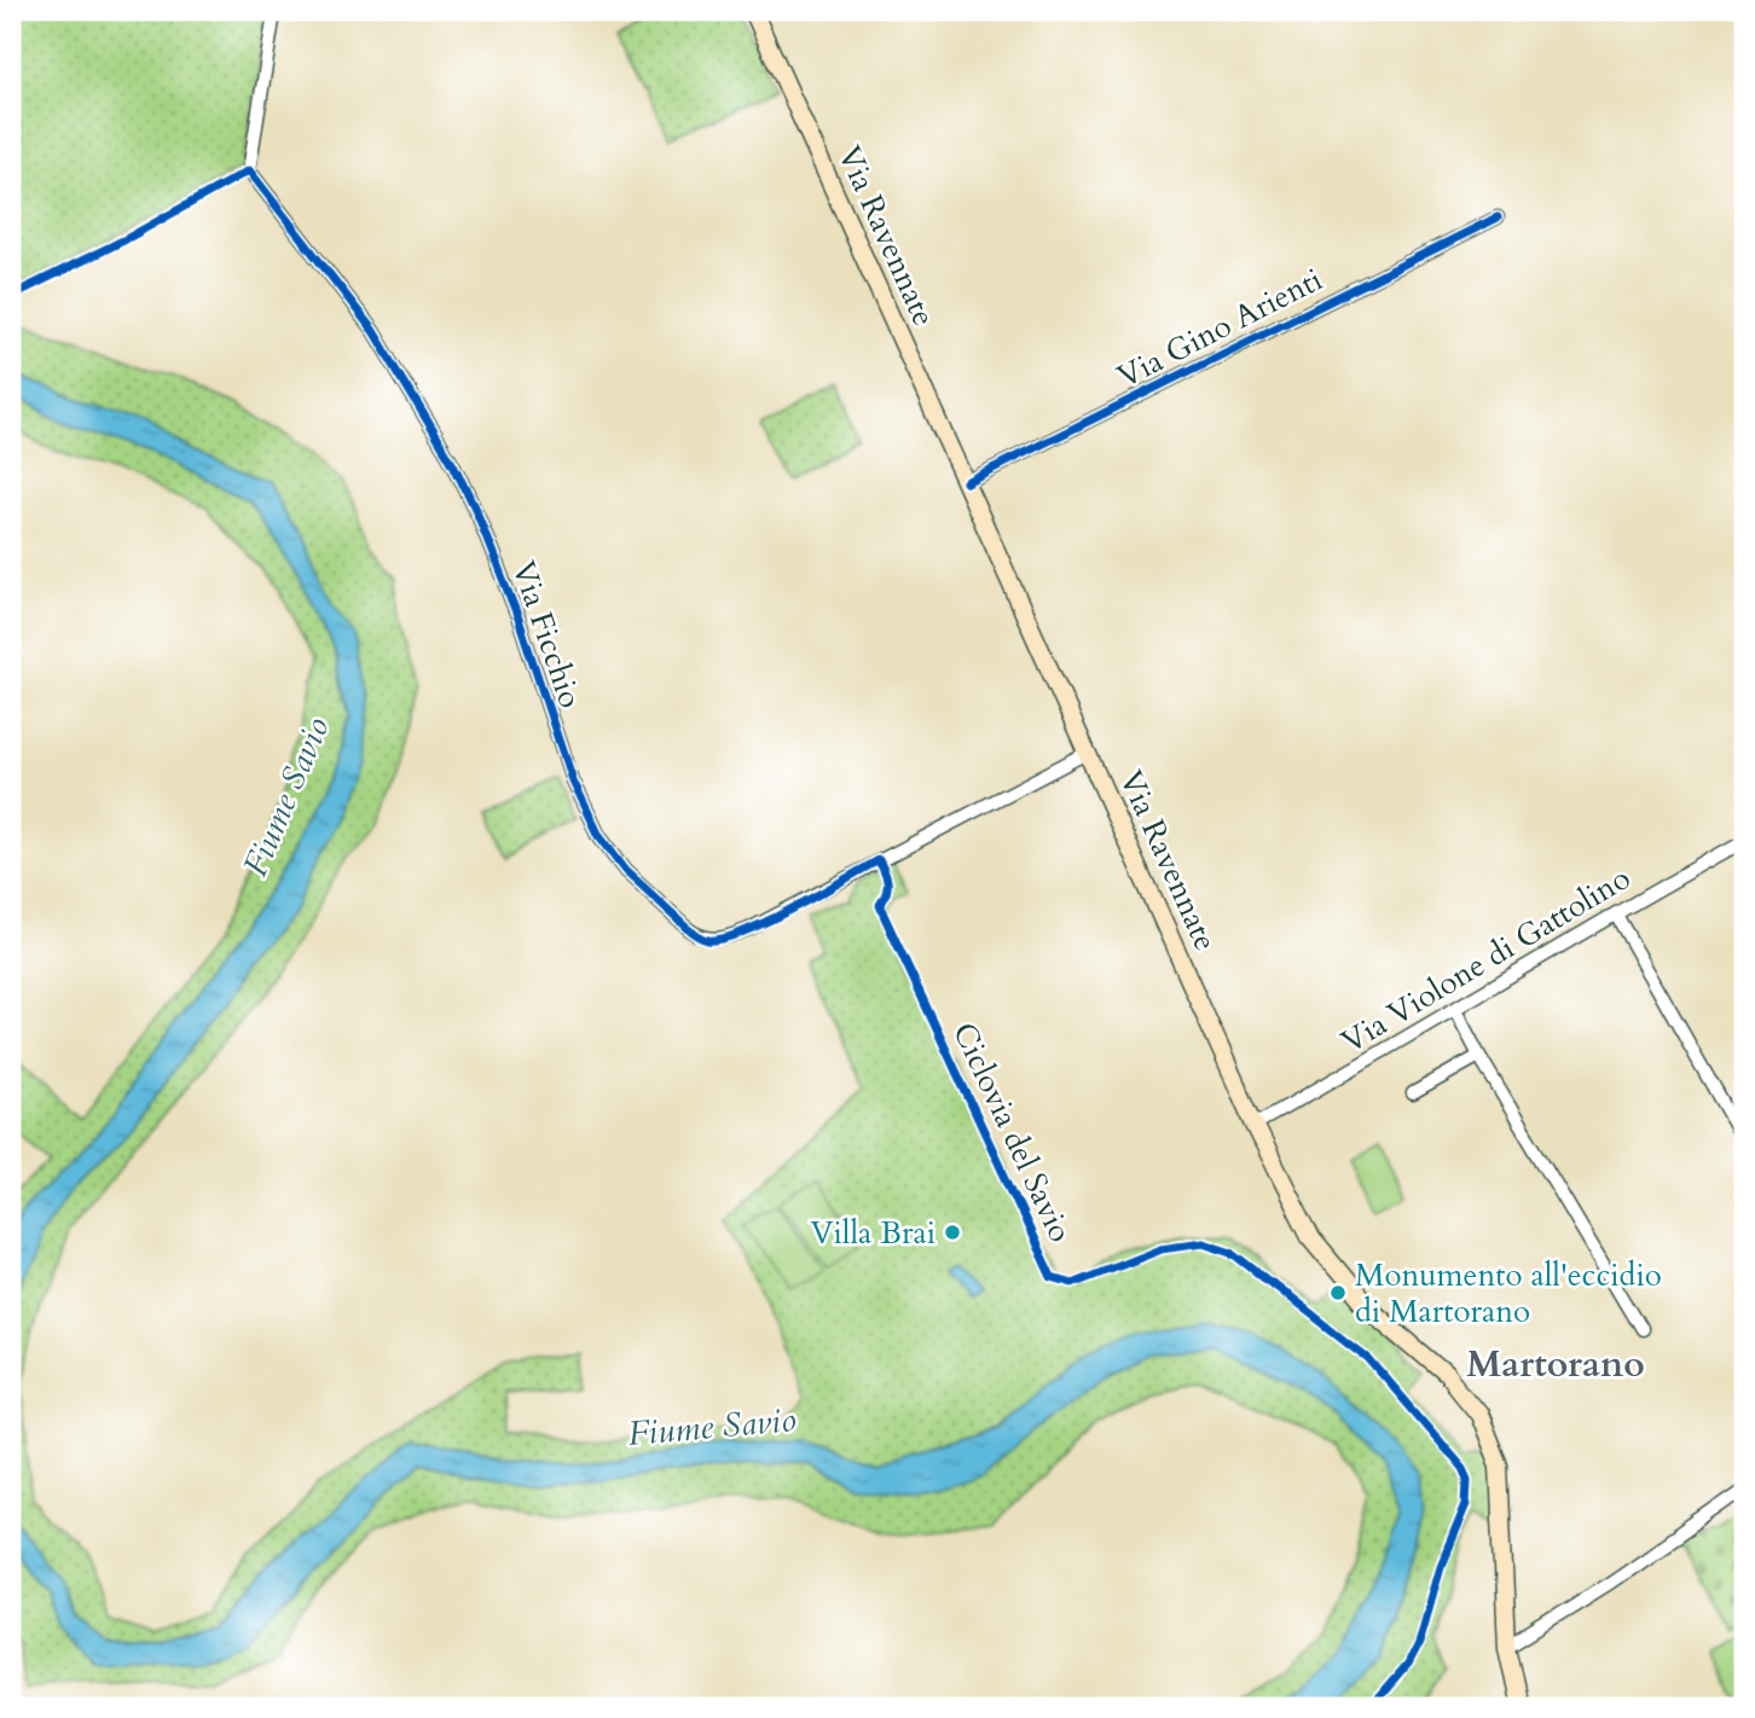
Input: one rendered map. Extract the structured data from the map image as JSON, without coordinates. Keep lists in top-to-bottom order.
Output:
{
  "streets": {
    "main road": ["Via Ravennate"],
    "street": ["Via Gino Arienti", "Via Ficchio", "Via Violone di Gattolino"],
    "cycle path": ["Ciclovia del Savio"]
  },
  "crossings": [
    ["Via Ravennate", "Via Gino Arienti"],
    ["Via Ravennate", "Via Ficchio"],
    ["Via Ravennate", "Via Violone di Gattolino"]
  ],
  "districts": ["Martorano"],
  "water": ["Fiume Savio"],
  "places": ["Villa Brai", "Monumento all'eccidio di Martorano"]
}
